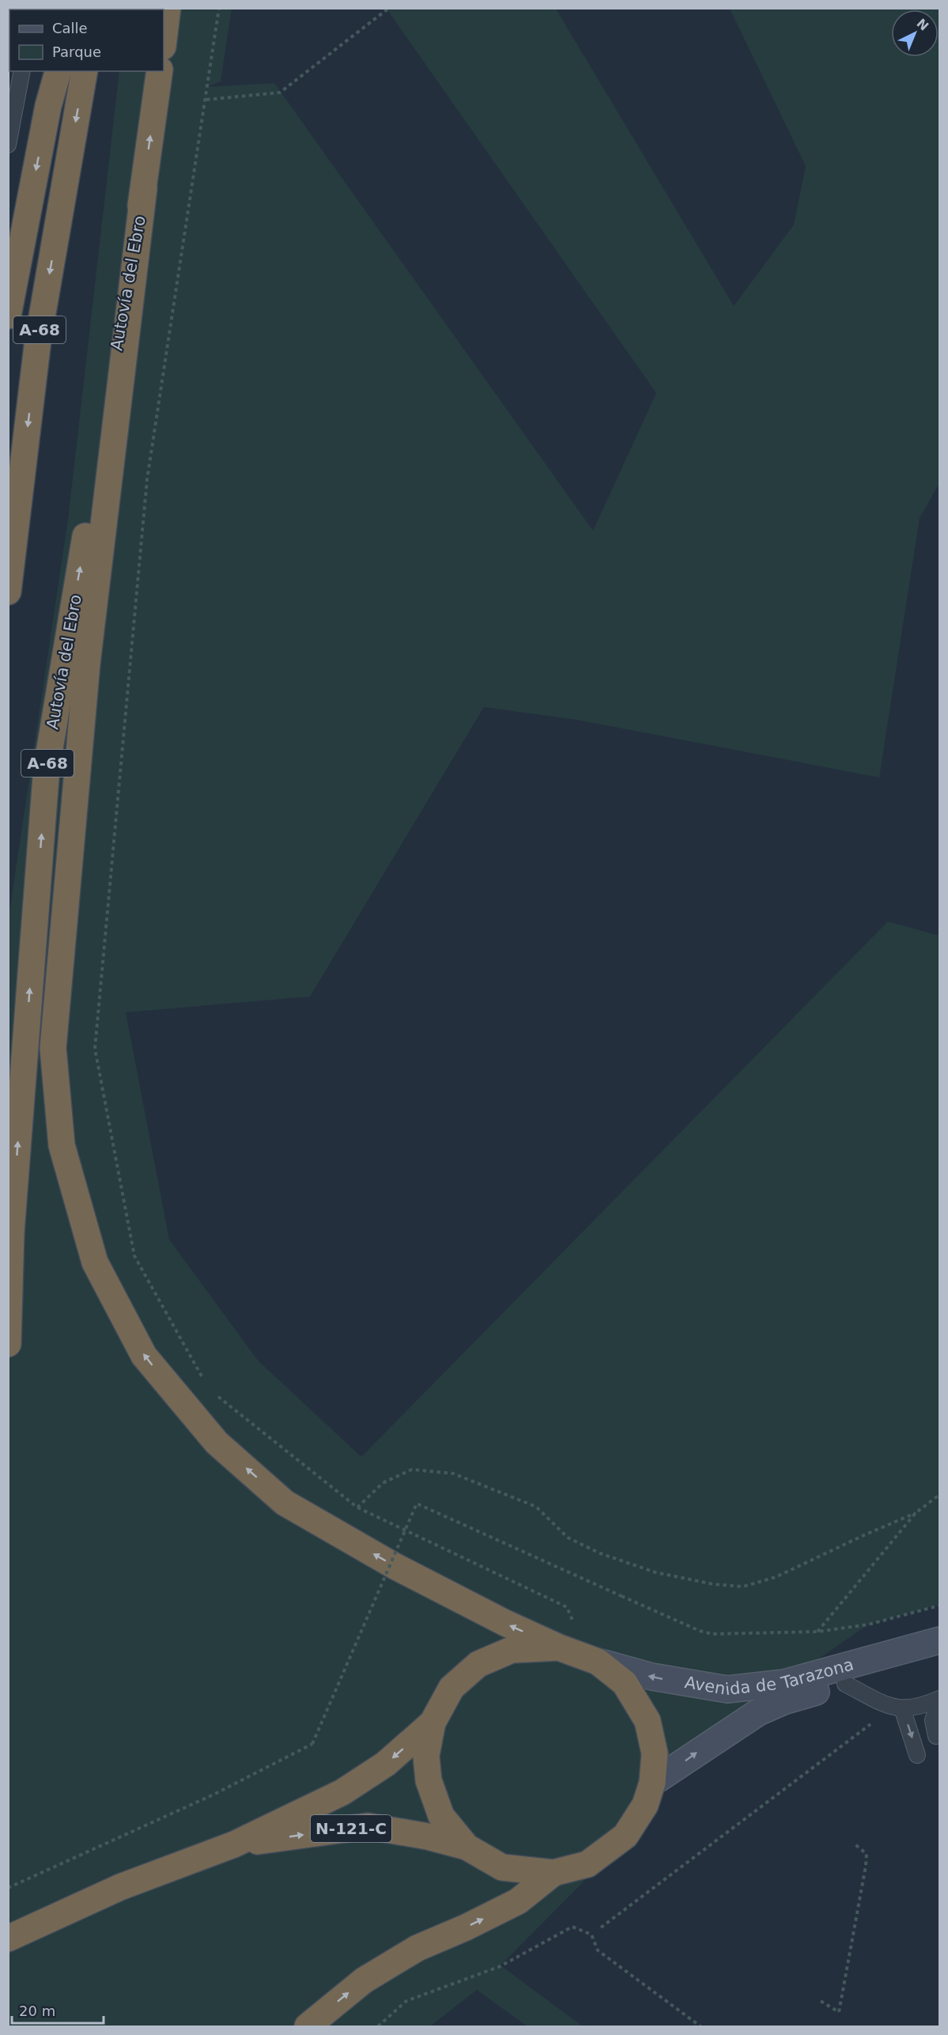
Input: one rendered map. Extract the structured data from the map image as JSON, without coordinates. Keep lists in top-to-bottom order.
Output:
{
  "streets": {
    "highway": ["Autovía del Ebro", "A-68", "N-121-C"],
    "main road": ["Avenida de Tarazona"]
  },
  "crossings": [
    ["Avenida de Tarazona", "N-121-C"]
  ],
  "legend": ["Calle", "Parque"],
  "scale_bar": "20 m",
  "north": "top right"
}
